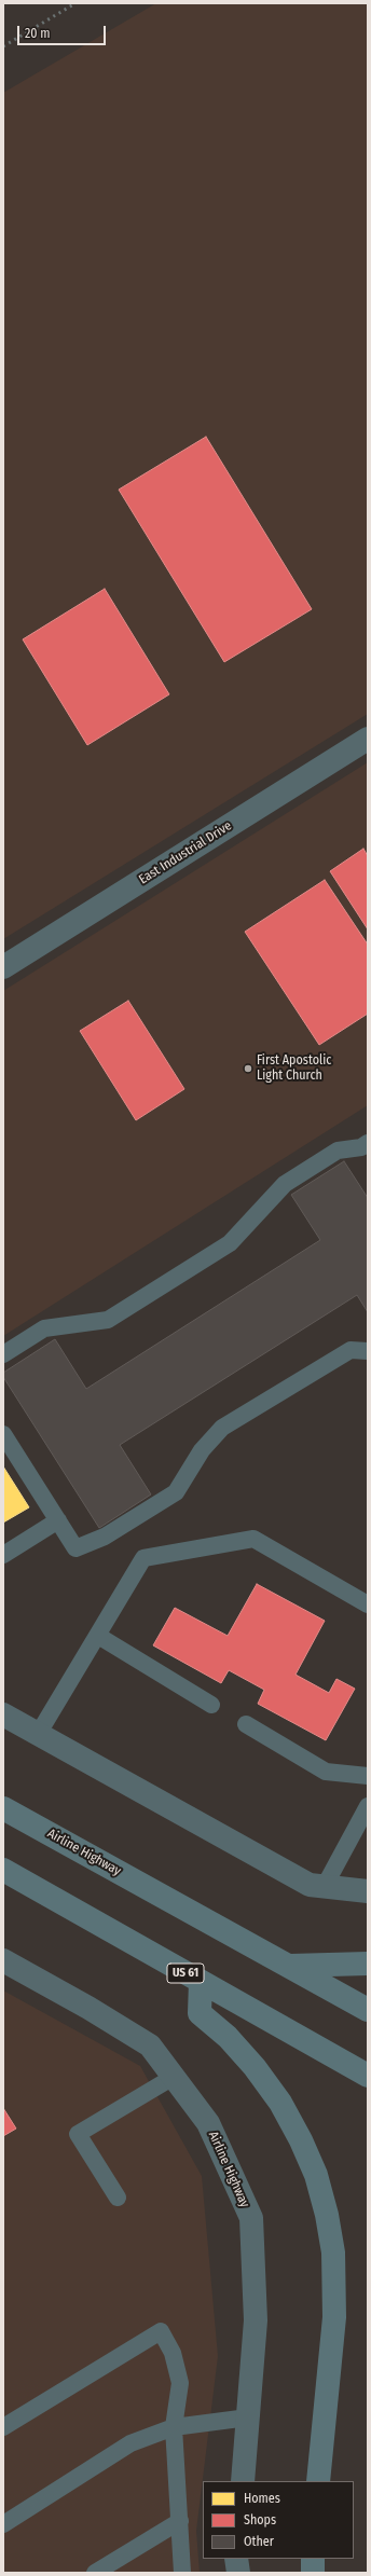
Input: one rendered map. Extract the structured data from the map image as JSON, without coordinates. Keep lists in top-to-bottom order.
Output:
{
  "streets": {
    "highway": ["Airline Highway", "US 61"],
    "street": ["East Industrial Drive"]
  },
  "places": ["First Apostolic Light Church"],
  "legend": ["Homes", "Shops", "Other"],
  "scale_bar": "20 m"
}
